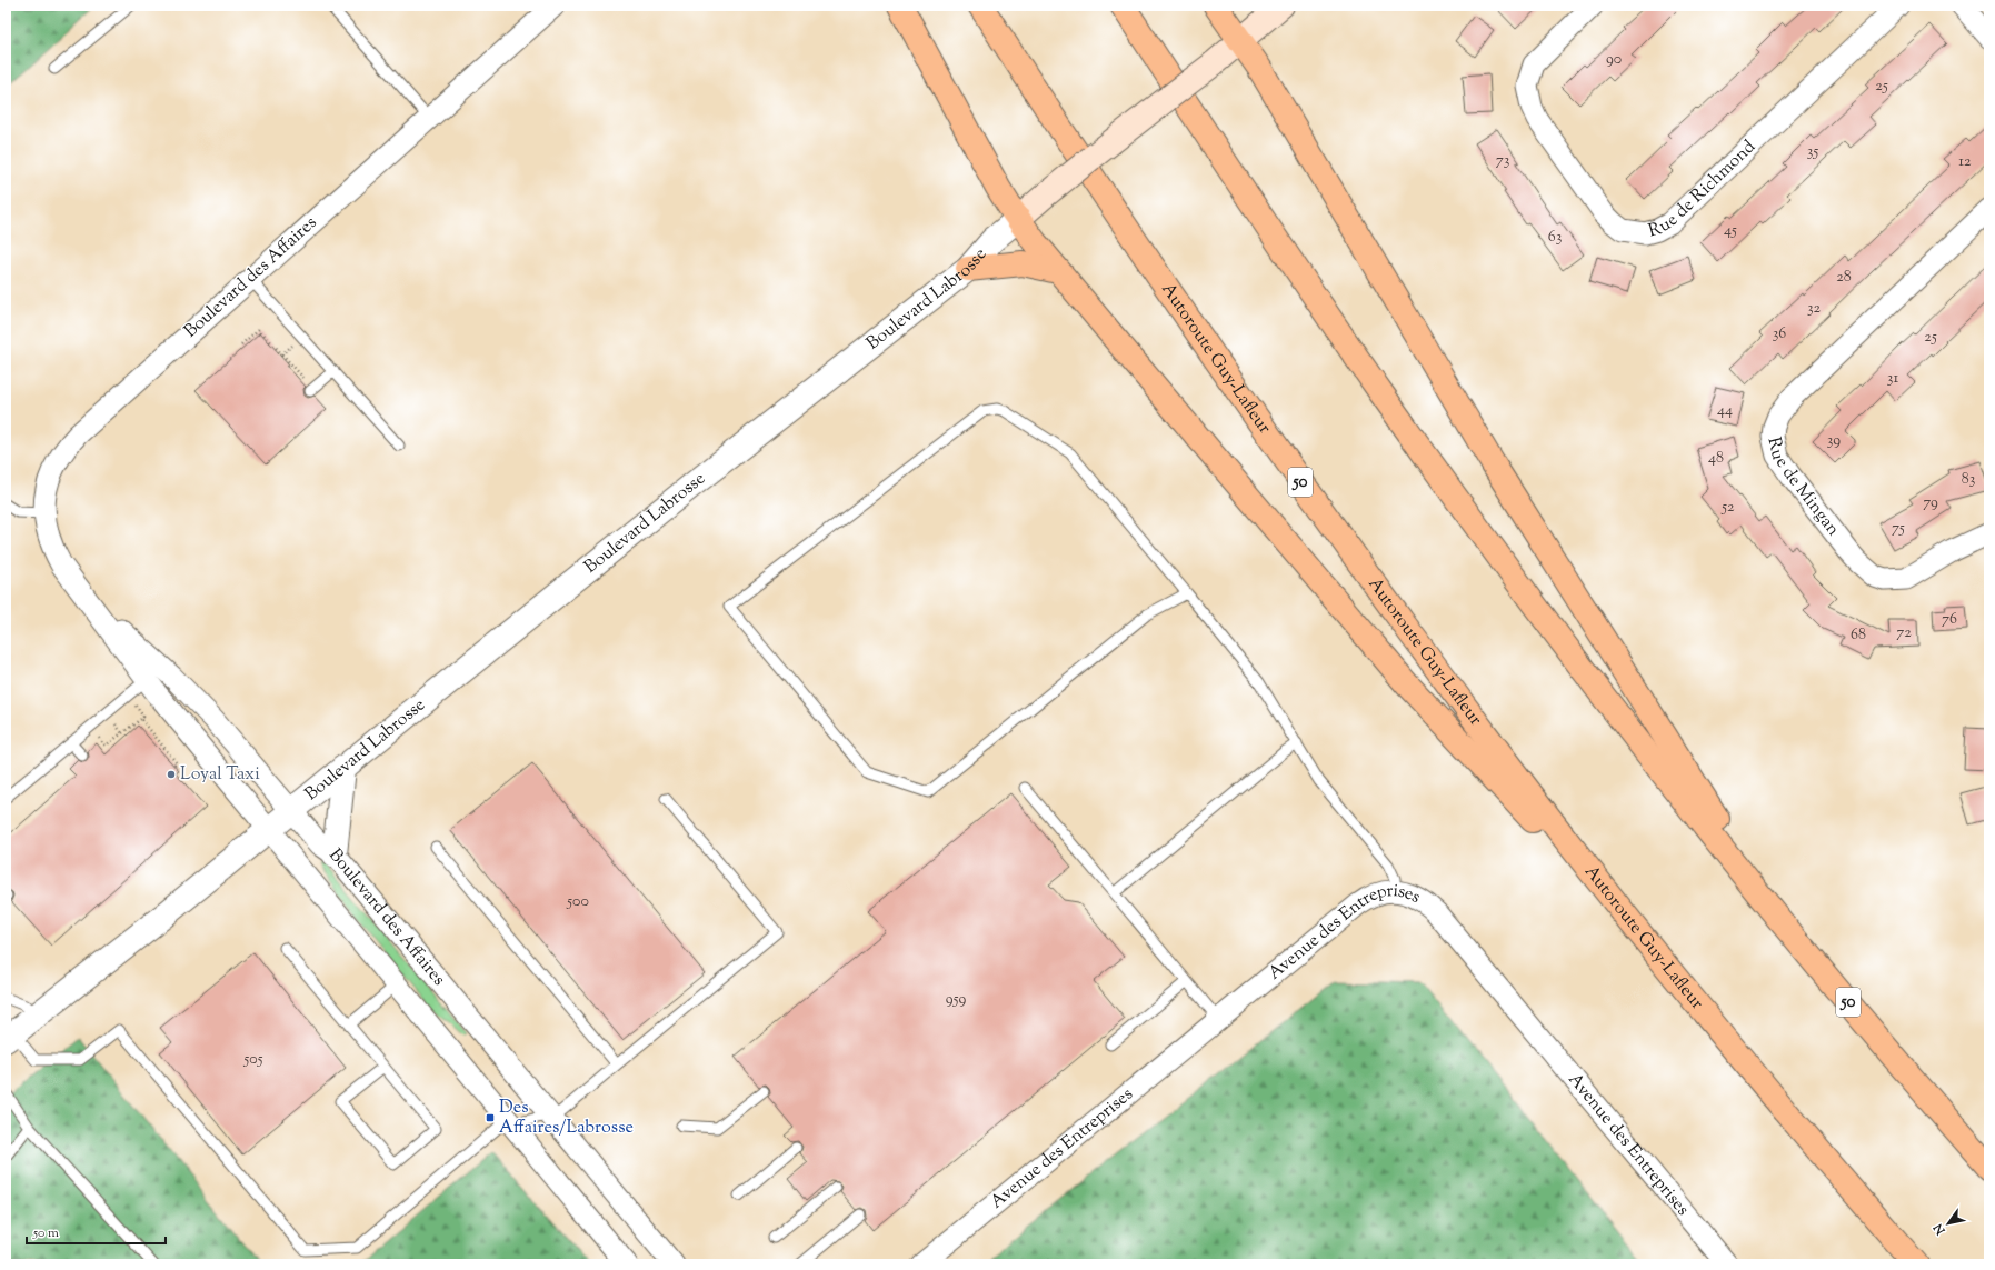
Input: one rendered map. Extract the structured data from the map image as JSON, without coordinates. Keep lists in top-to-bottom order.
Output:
{
  "streets": {
    "highway": ["Autoroute Guy-Lafleur", "50"],
    "main road": ["Boulevard Labrosse"],
    "street": [
      "Rue de Richmond",
      "Boulevard des Affaires",
      "Rue de Mingan",
      "Avenue des Entreprises"
    ]
  },
  "crossings": [
    ["Boulevard des Affaires", "Boulevard Labrosse"]
  ],
  "places": {
    "other": ["Loyal Taxi"],
    "transit": ["Des Affaires/Labrosse"]
  },
  "house_numbers": [
    "90",
    "25",
    "35",
    "73",
    "12",
    "45",
    "63",
    "28",
    "32",
    "36",
    "25",
    "31",
    "44",
    "39",
    "48",
    "83",
    "79",
    "52",
    "75",
    "76",
    "72",
    "68",
    "500",
    "959",
    "505"
  ],
  "scale_bar": "50 m",
  "north": "bottom left"
}
